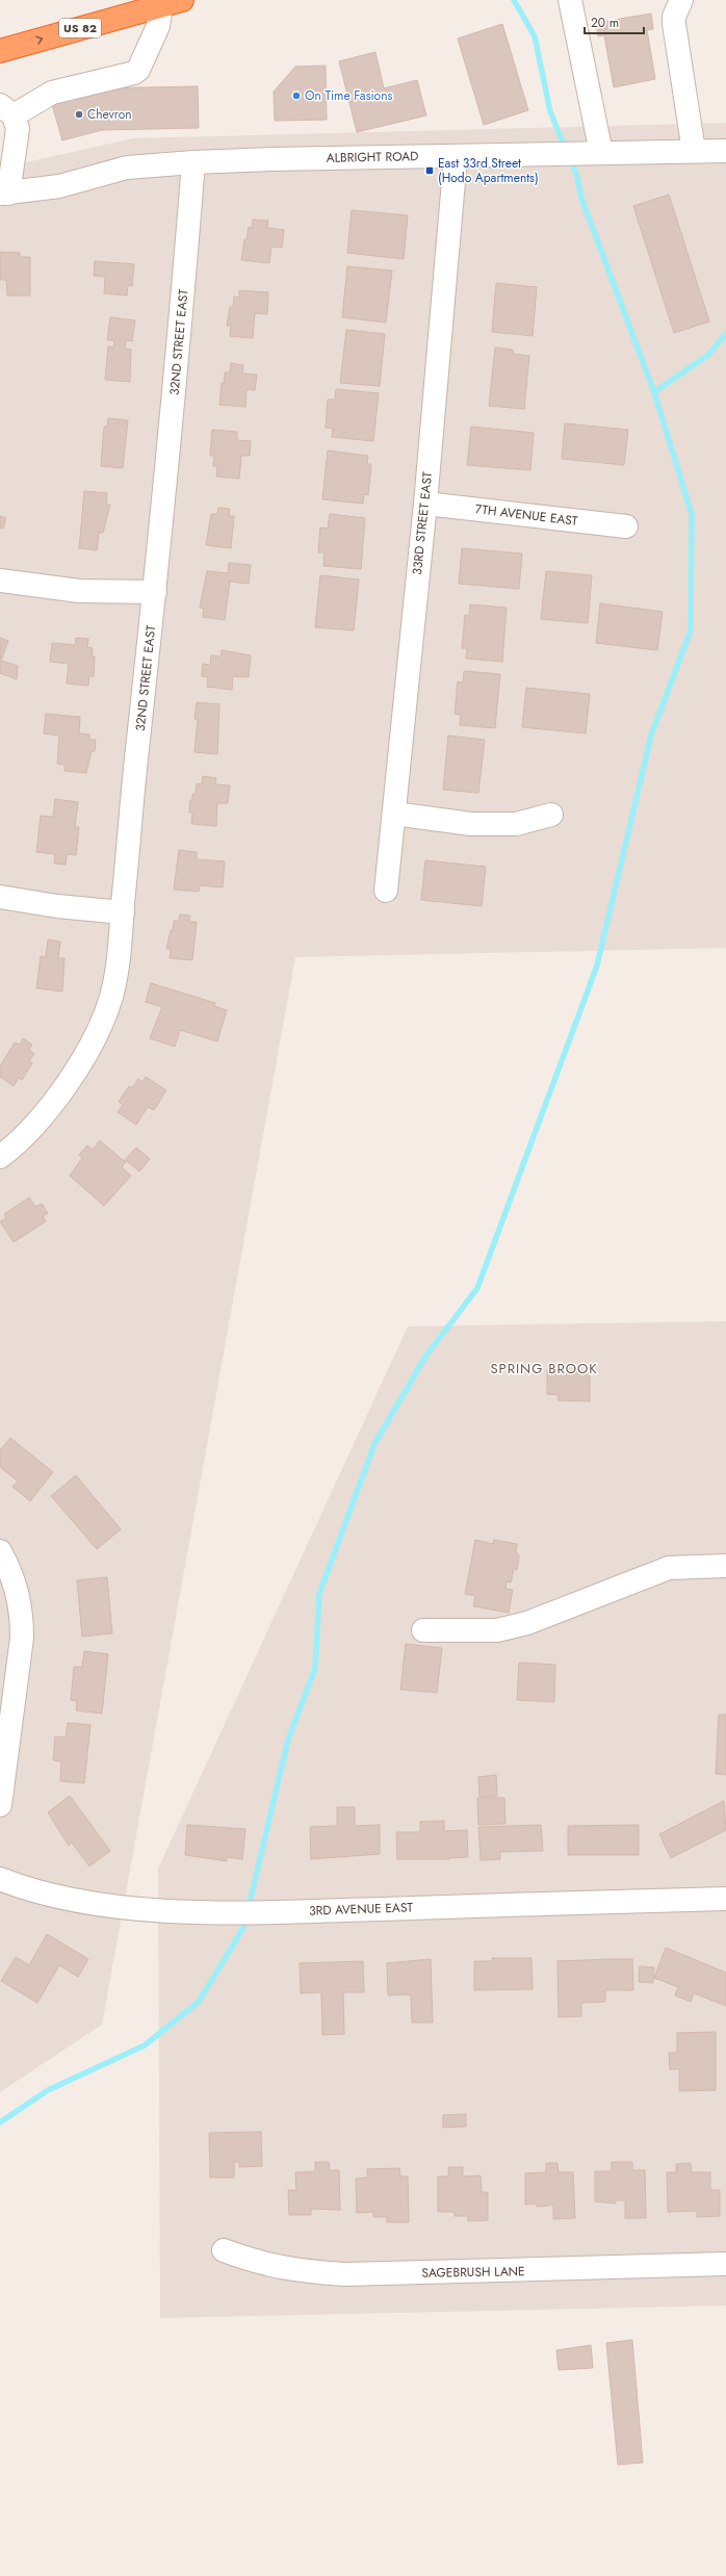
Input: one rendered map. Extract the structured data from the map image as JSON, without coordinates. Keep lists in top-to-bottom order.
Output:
{
  "streets": {
    "highway": ["US 82"],
    "street": [
      "ALBRIGHT ROAD",
      "32ND STREET EAST",
      "7TH AVENUE EAST",
      "33RD STREET EAST",
      "3RD AVENUE EAST",
      "SAGEBRUSH LANE"
    ]
  },
  "crossings": [
    ["ALBRIGHT ROAD", "32ND STREET EAST"],
    ["ALBRIGHT ROAD", "33RD STREET EAST"],
    ["7TH AVENUE EAST", "33RD STREET EAST"]
  ],
  "districts": ["SPRING BROOK"],
  "places": {
    "other": ["On Time Fasions", "Chevron"],
    "transit": ["East 33rd Street (Hodo Apartments)"]
  },
  "scale_bar": "20 m"
}
